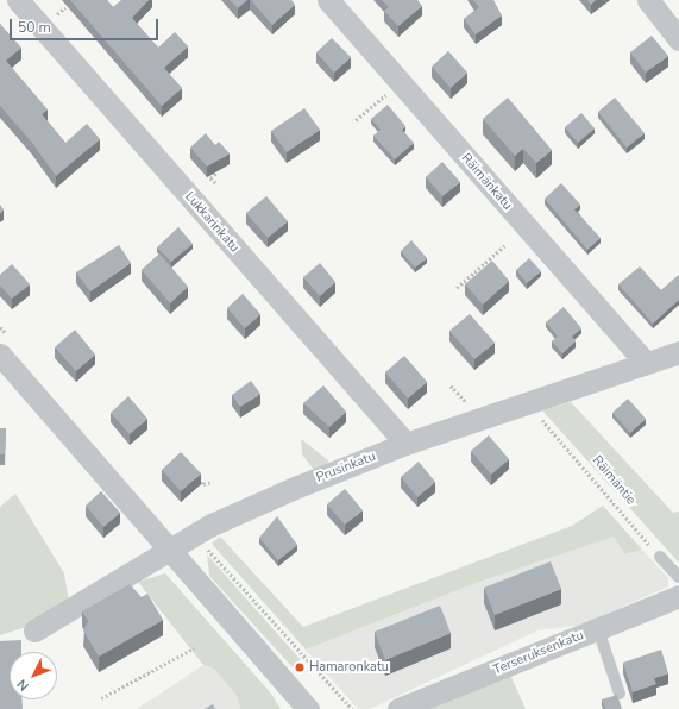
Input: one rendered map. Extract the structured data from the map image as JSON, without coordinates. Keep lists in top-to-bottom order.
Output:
{
  "streets": {
    "street": [
      "Räimänkatu",
      "Lukkarinkatu",
      "Prusinkatu",
      "Terseruksenkatu"
    ],
    "path": ["Räimäntie"]
  },
  "crossings": [
    ["Räimänkatu", "Prusinkatu"],
    ["Lukkarinkatu", "Prusinkatu"],
    ["Prusinkatu", "Räimäntie"]
  ],
  "places": ["Hamaronkatu"],
  "scale_bar": "50 m",
  "north": "bottom left"
}
